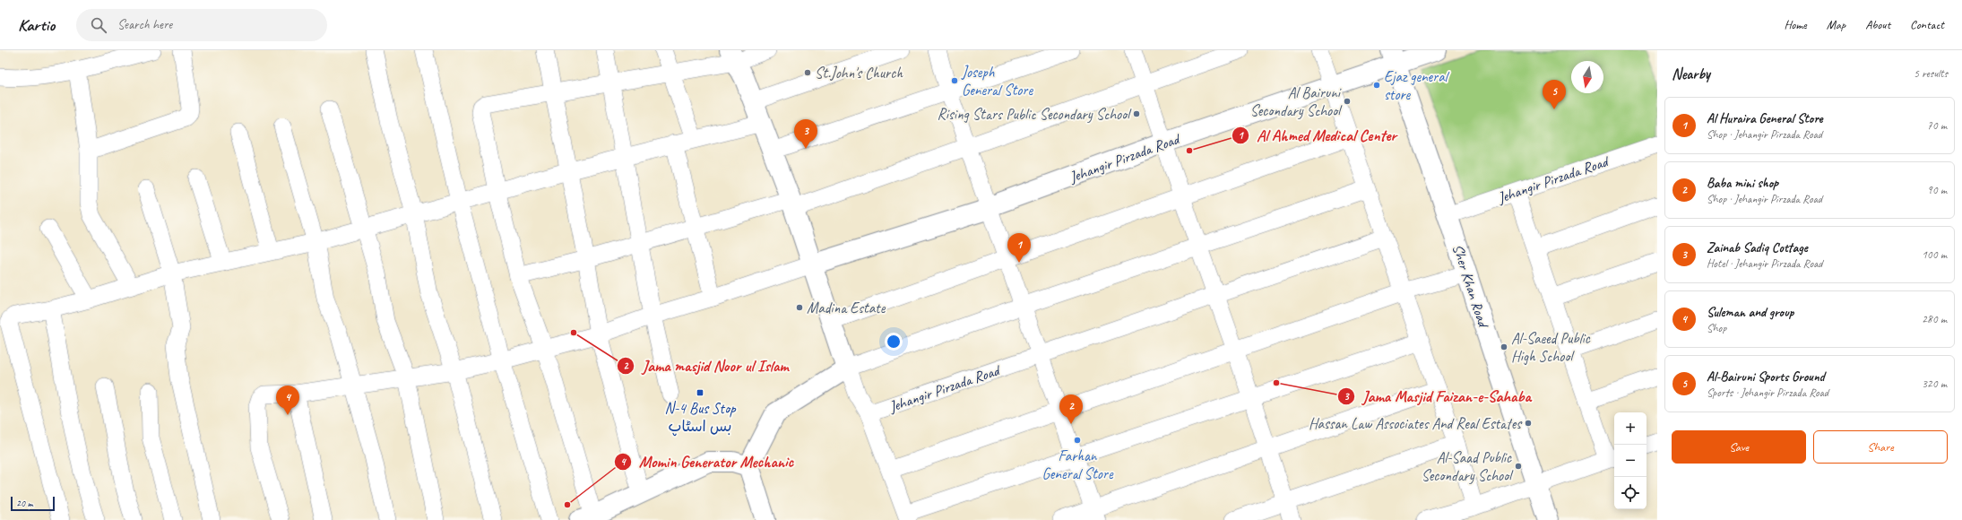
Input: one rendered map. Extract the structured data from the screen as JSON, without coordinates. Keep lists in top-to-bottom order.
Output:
{
  "streets": {
    "street": ["Jehangir Pirzada Road", "Sher Khan Road"]
  },
  "crossings": [
    ["Jehangir Pirzada Road", "Sher Khan Road"]
  ],
  "places": {
    "other": [
      "St.John's Church",
      "Joseph General Store",
      "Ejaz general store",
      "Al Bairuni Secondary School",
      "Rising Stars Public Secondary School",
      "Al Ahmed Medical Center",
      "Madina Estate",
      "Jama masjid Noor ul Islam",
      "Al-Saeed Public High School",
      "Jama Masjid Faizan-e-Sahaba",
      "Hassan Law Associates And Real Estates",
      "Farhan General Store",
      "Al-Saad Public Secondary School",
      "Momin Generator Mechanic"
    ],
    "transit": ["N-4 Bus Stop بس اسٹاپ"]
  },
  "scale_bar": "20 m",
  "north": "bottom",
  "page": {
    "header": "Kartio",
    "search": "Search here",
    "nav": [
      "Home",
      "Map",
      "About",
      "Contact"
    ],
    "heading": ["Nearby", "5 results"],
    "pins": [
      "5",
      "3",
      "1",
      "4",
      "2"
    ],
    "list": [
      {
        "mark": "1",
        "name": "Al Huraira General Store",
        "note": "Shop · Jehangir Pirzada Road",
        "value": "70 m"
      },
      {
        "mark": "2",
        "name": "Baba mini shop",
        "note": "Shop · Jehangir Pirzada Road",
        "value": "90 m"
      },
      {
        "mark": "3",
        "name": "Zainab Sadiq Cottage",
        "note": "Hotel · Jehangir Pirzada Road",
        "value": "100 m"
      },
      {
        "mark": "4",
        "name": "Suleman and group",
        "note": "Shop",
        "value": "280 m"
      },
      {
        "mark": "5",
        "name": "Al-Bairuni Sports Ground",
        "note": "Sports · Jehangir Pirzada Road",
        "value": "320 m"
      }
    ],
    "map_buttons": ["+", "−"],
    "buttons": ["Save", "Share"],
    "scale": "20 m"
  }
}
